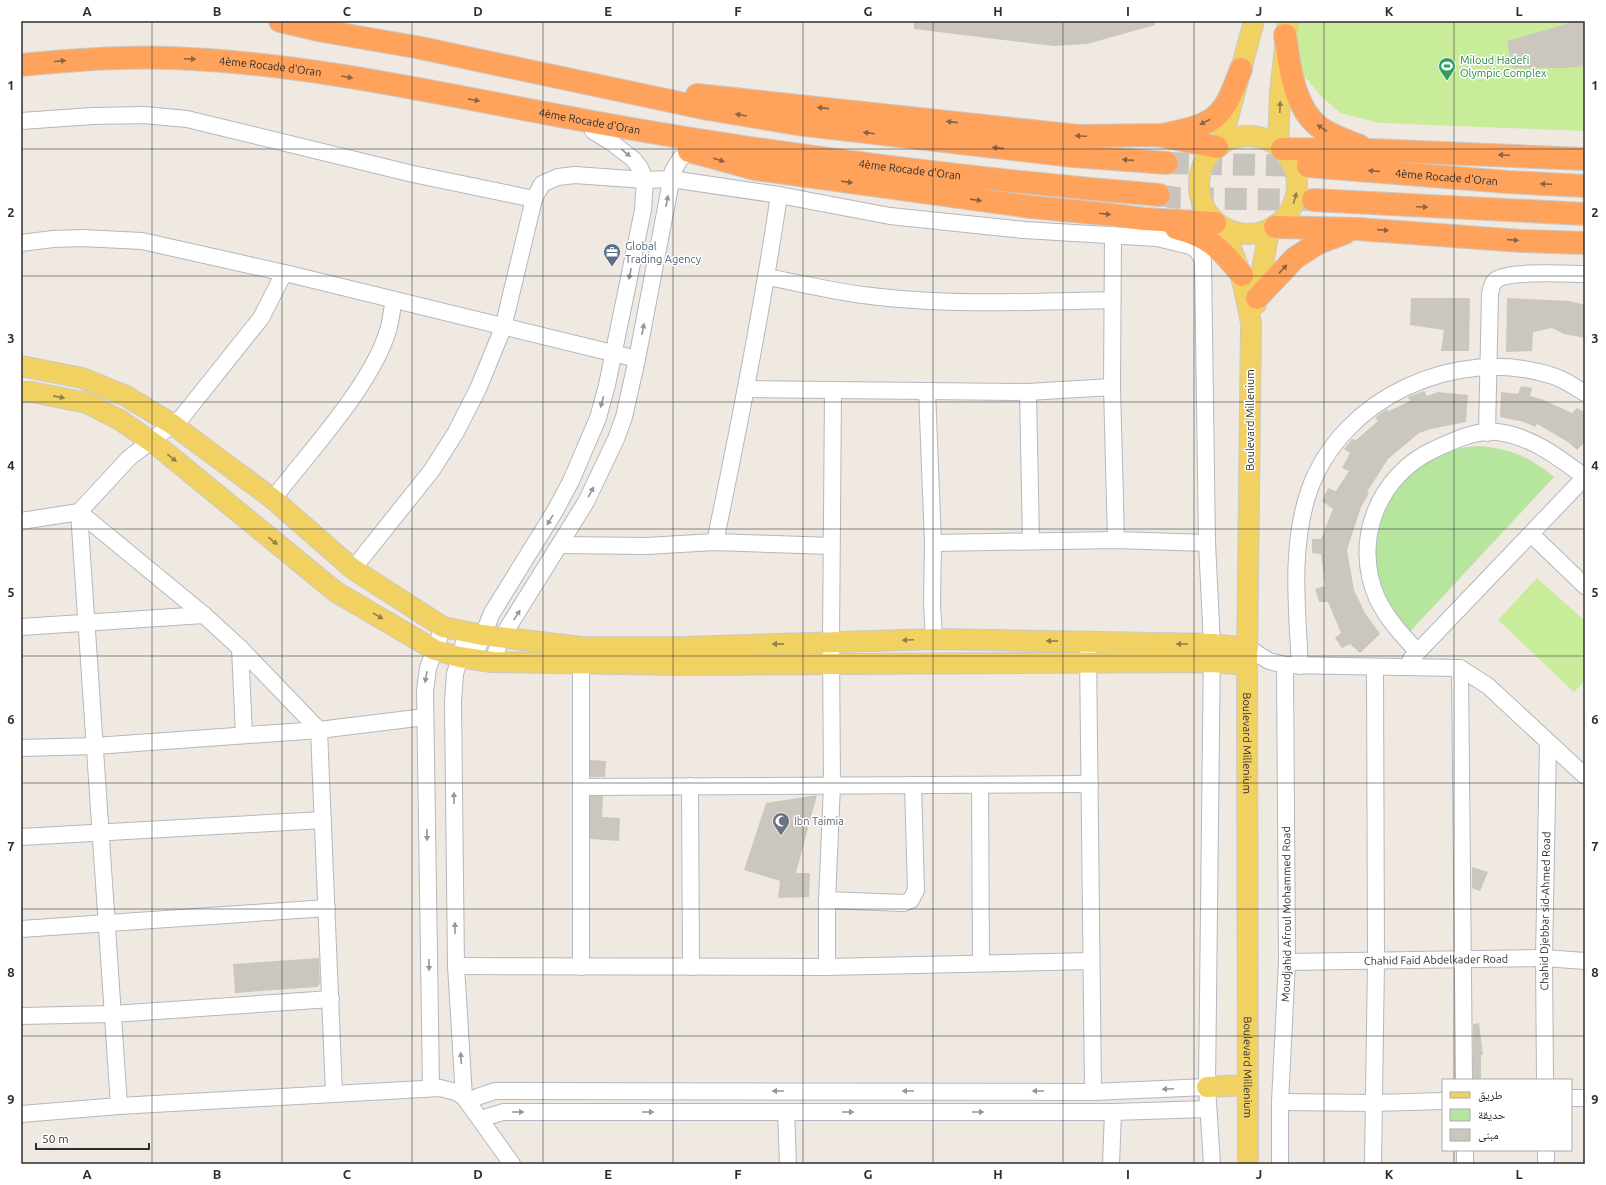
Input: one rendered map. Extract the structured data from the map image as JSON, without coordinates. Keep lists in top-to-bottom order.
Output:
{
  "streets": {
    "highway": ["4ème Rocade d'Oran"],
    "main road": ["Boulevard Millenium"],
    "street": ["Chahid Djebbar sid-Ahmed Road", "Moudjahid Afroul Mohammed Road", "Chahid Faid Abdelkader Road"]
  },
  "crossings": [
    ["Chahid Djebbar sid-Ahmed Road", "Chahid Faid Abdelkader Road"],
    ["Moudjahid Afroul Mohammed Road", "Chahid Faid Abdelkader Road"]
  ],
  "places": {
    "sports": ["Miloud Hadefi Olympic Complex"],
    "office": ["Global Trading Agency"],
    "mosque": ["Ibn Taimia"]
  },
  "legend": ["طريق", "حديقة", "مبنى"],
  "scale_bar": "50 m",
  "grid": {
    "columns": [
      "A",
      "B",
      "C",
      "D",
      "E",
      "F",
      "G",
      "H",
      "I",
      "J",
      "K",
      "L"
    ],
    "rows": [
      "1",
      "2",
      "3",
      "4",
      "5",
      "6",
      "7",
      "8",
      "9"
    ]
  }
}
